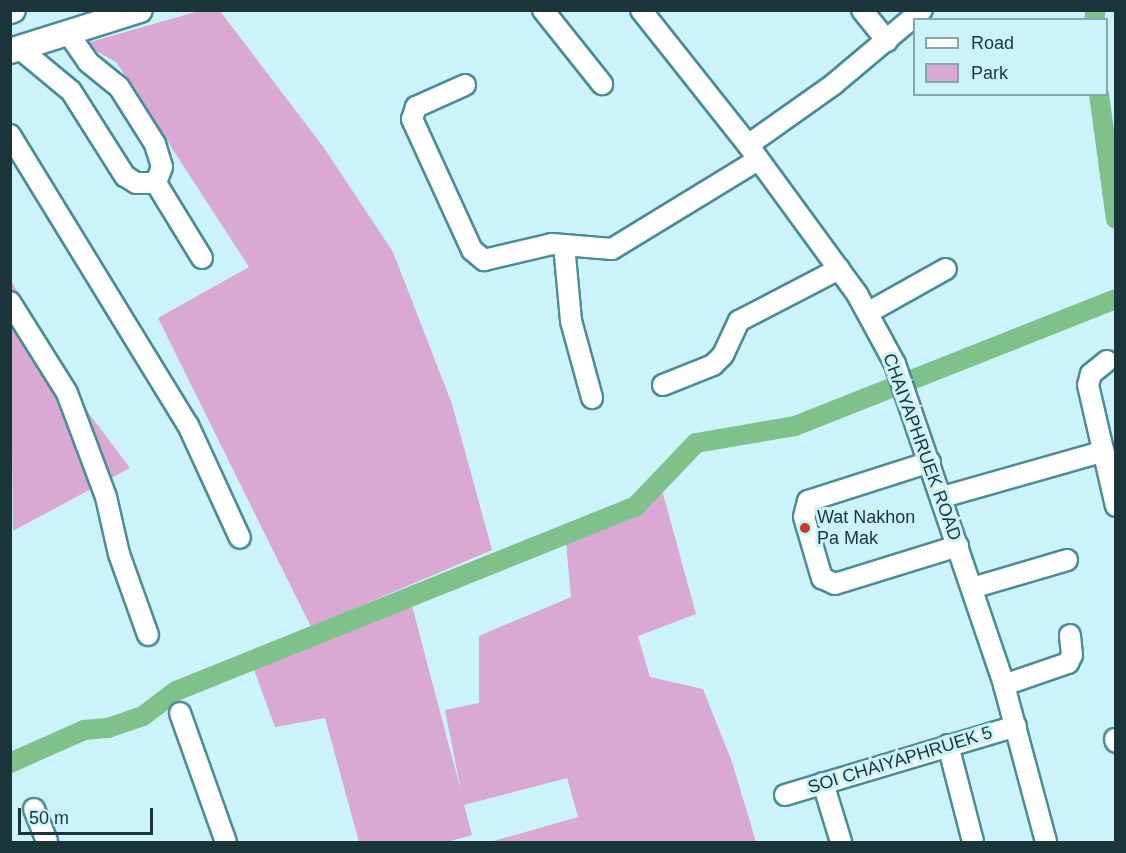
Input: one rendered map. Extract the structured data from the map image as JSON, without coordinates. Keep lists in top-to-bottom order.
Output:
{
  "streets": {
    "street": ["CHAIYAPHRUEK ROAD", "SOI CHAIYAPHRUEK 5"]
  },
  "crossings": [
    ["CHAIYAPHRUEK ROAD", "SOI CHAIYAPHRUEK 5"]
  ],
  "places": ["Wat Nakhon Pa Mak"],
  "legend": ["Road", "Park"],
  "scale_bar": "50 m"
}
